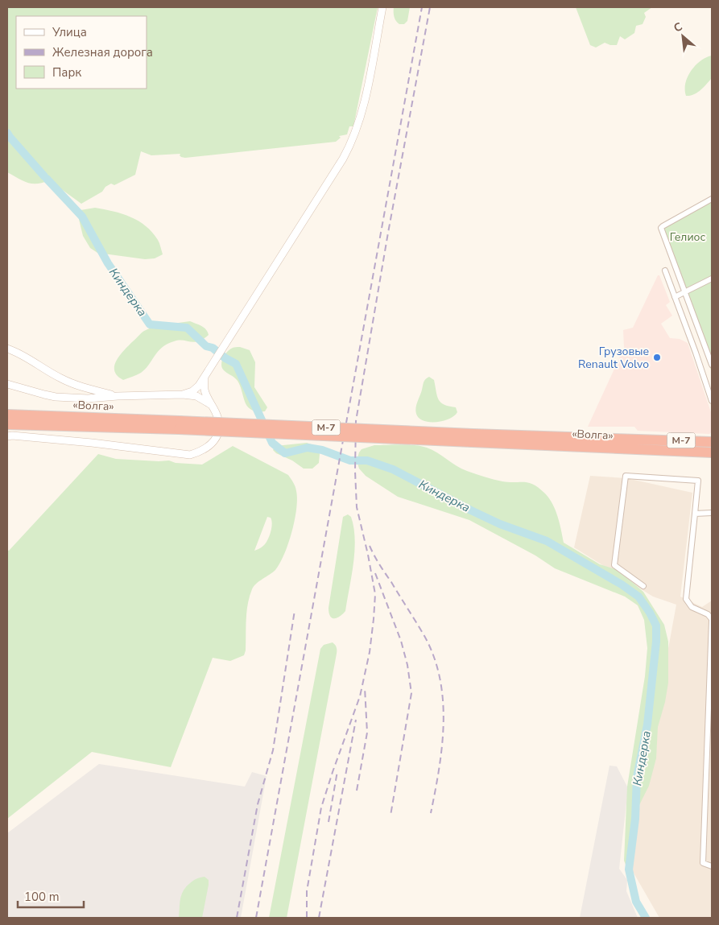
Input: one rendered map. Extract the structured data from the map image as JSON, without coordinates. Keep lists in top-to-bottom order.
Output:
{
  "streets": {
    "highway": ["«Волга»", "М-7"]
  },
  "crossings": [
    ["«Волга»", "М-7"]
  ],
  "water": ["Киндерка"],
  "parks": ["Гелиос"],
  "places": ["Грузовые Renault Volvo"],
  "legend": ["Улица", "Железная дорога", "Парк"],
  "scale_bar": "100 m",
  "north": "top left"
}
